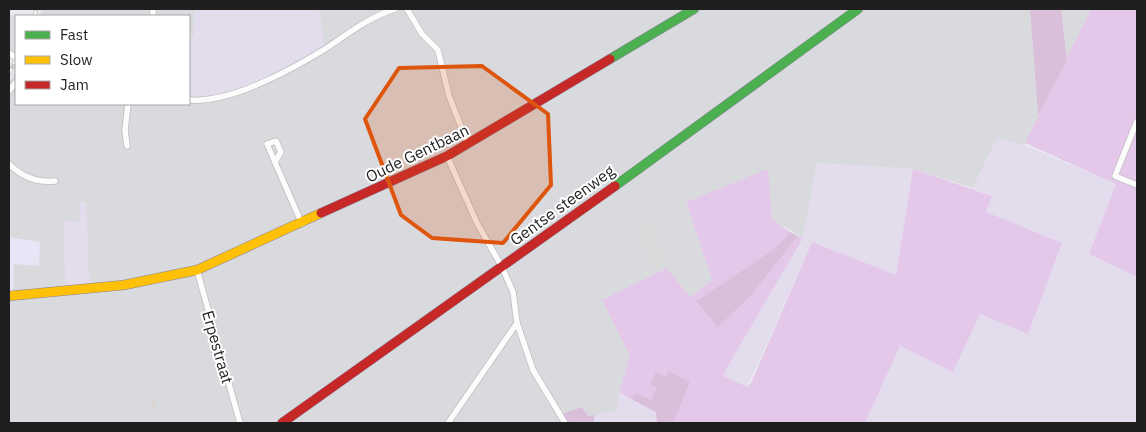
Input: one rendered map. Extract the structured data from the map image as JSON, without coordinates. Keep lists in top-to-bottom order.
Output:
{
  "streets": {
    "street": ["Oude Gentbaan", "Gentse steenweg", "Erpestraat"]
  },
  "crossings": [
    ["Oude Gentbaan", "Erpestraat"]
  ],
  "legend": ["Fast", "Slow", "Jam"]
}
